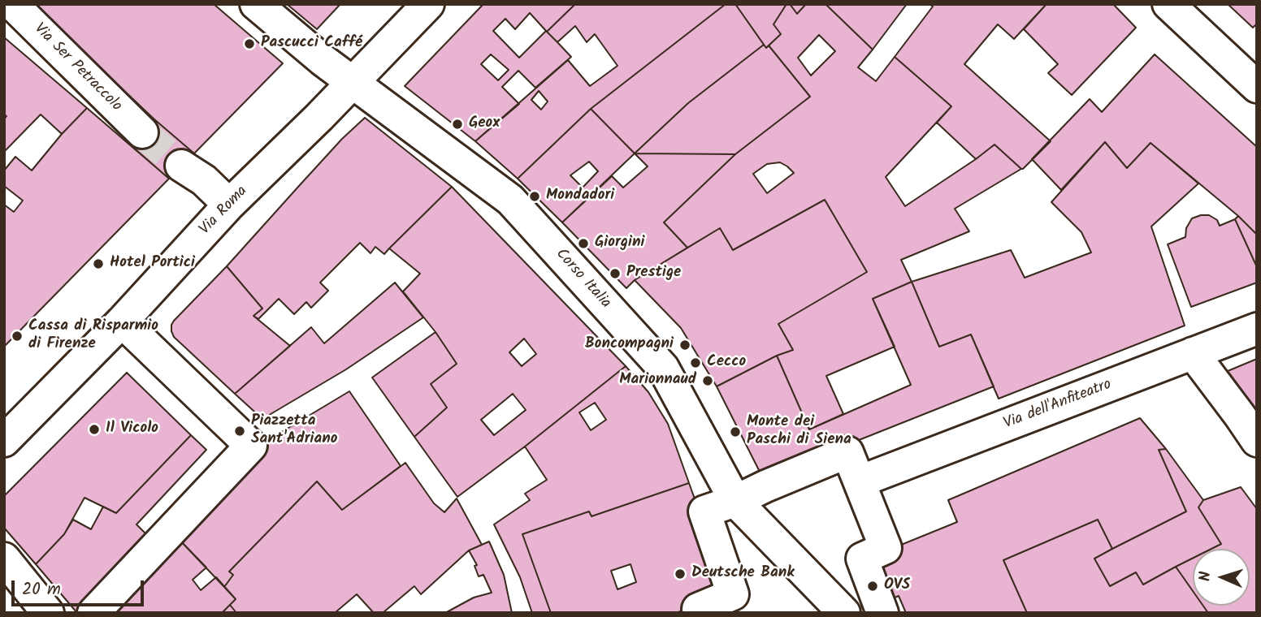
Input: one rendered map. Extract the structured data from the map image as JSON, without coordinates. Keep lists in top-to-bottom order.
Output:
{
  "streets": {
    "street": [
      "Via Ser Petraccolo",
      "Via Roma",
      "Corso Italia",
      "Via dell'Anfiteatro"
    ]
  },
  "crossings": [
    ["Via Roma", "Corso Italia"]
  ],
  "places": [
    "Pascucci Caffé",
    "Geox",
    "Mondadori",
    "Giorgini",
    "Hotel Portici",
    "Prestige",
    "Cassa di Risparmio di Firenze",
    "Boncompagni",
    "Cecco",
    "Marionnaud",
    "Il Vicolo",
    "Piazzetta Sant'Adriano",
    "Monte dei Paschi di Siena",
    "Deutsche Bank",
    "OVS"
  ],
  "scale_bar": "20 m",
  "north": "left"
}
